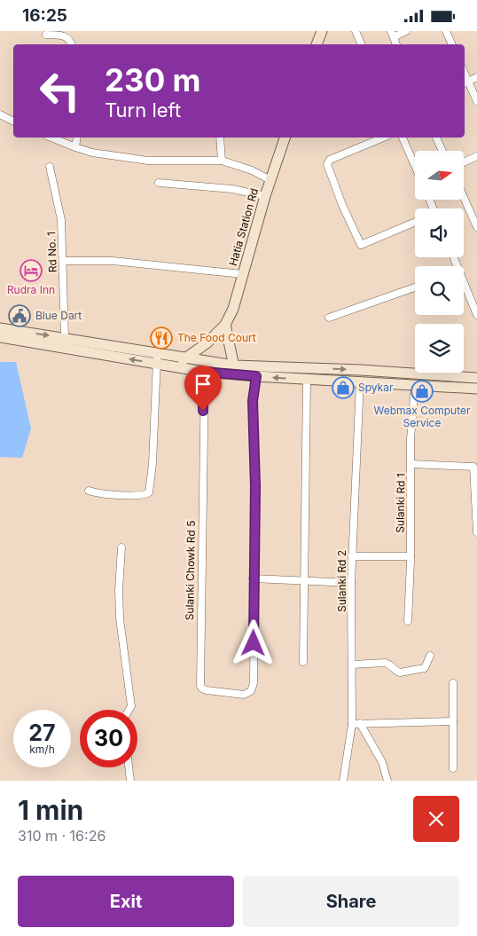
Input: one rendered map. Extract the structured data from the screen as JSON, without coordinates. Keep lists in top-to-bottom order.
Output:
{
  "streets": {
    "main road": ["Hatia Station Rd"],
    "street": [
      "Rd No. 1",
      "Sulanki Rd 1",
      "Sulanki Chowk Rd 5",
      "Sulanki Rd 2"
    ]
  },
  "places": {
    "hotel": ["Rudra Inn"],
    "public building": ["Blue Dart"],
    "restaurant": ["The Food Court"],
    "shop": ["Spykar", "Webmax Computer Service"]
  },
  "north": "right",
  "page": {
    "status": "16:25",
    "turn": ["230 m", "Turn left"],
    "speed": "27 km/h",
    "limit": "30",
    "heading": ["1 min", "310 m · 16:26"],
    "buttons": ["Exit", "Share"]
  }
}
